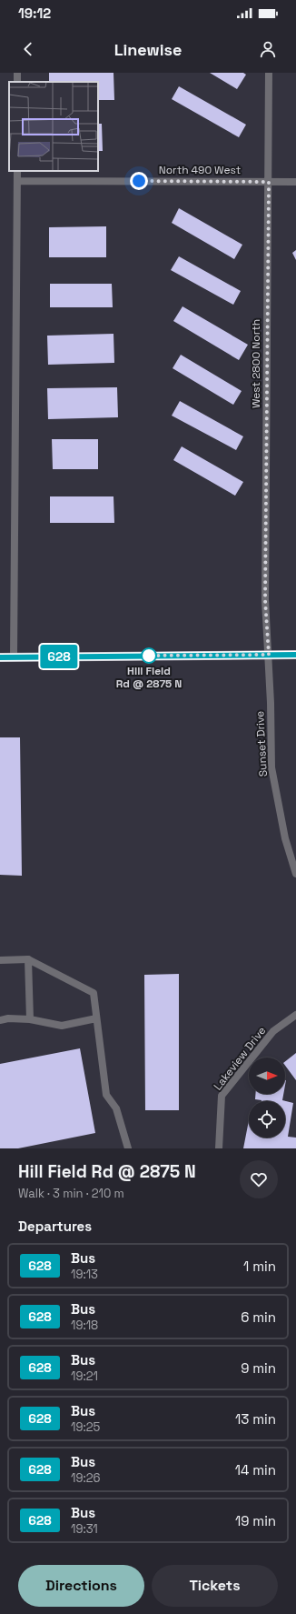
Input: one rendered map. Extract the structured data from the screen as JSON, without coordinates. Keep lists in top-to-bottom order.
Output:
{
  "streets": {
    "street": [
      "North 490 West",
      "West 2800 North",
      "Sunset Drive",
      "Lakeview Drive"
    ]
  },
  "crossings": [
    ["North 490 West", "West 2800 North"],
    ["West 2800 North", "Sunset Drive"]
  ],
  "places": ["Hill Field Rd @ 2875 N"],
  "lines": ["bus line 628"],
  "north": "right",
  "page": {
    "status": "19:12",
    "header": "Linewise",
    "on_map": "628",
    "heading": [
      ["Hill Field Rd @ 2875 N", "Walk · 3 min · 210 m"],
      "Departures"
    ],
    "list": [
      {
        "mark": "628",
        "name": "Bus",
        "note": "19:13",
        "value": "1 min"
      },
      {
        "mark": "628",
        "name": "Bus",
        "note": "19:18",
        "value": "6 min"
      },
      {
        "mark": "628",
        "name": "Bus",
        "note": "19:21",
        "value": "9 min"
      },
      {
        "mark": "628",
        "name": "Bus",
        "note": "19:25",
        "value": "13 min"
      },
      {
        "mark": "628",
        "name": "Bus",
        "note": "19:26",
        "value": "14 min"
      },
      {
        "mark": "628",
        "name": "Bus",
        "note": "19:31",
        "value": "19 min"
      }
    ],
    "buttons": ["Directions", "Tickets"]
  }
}
